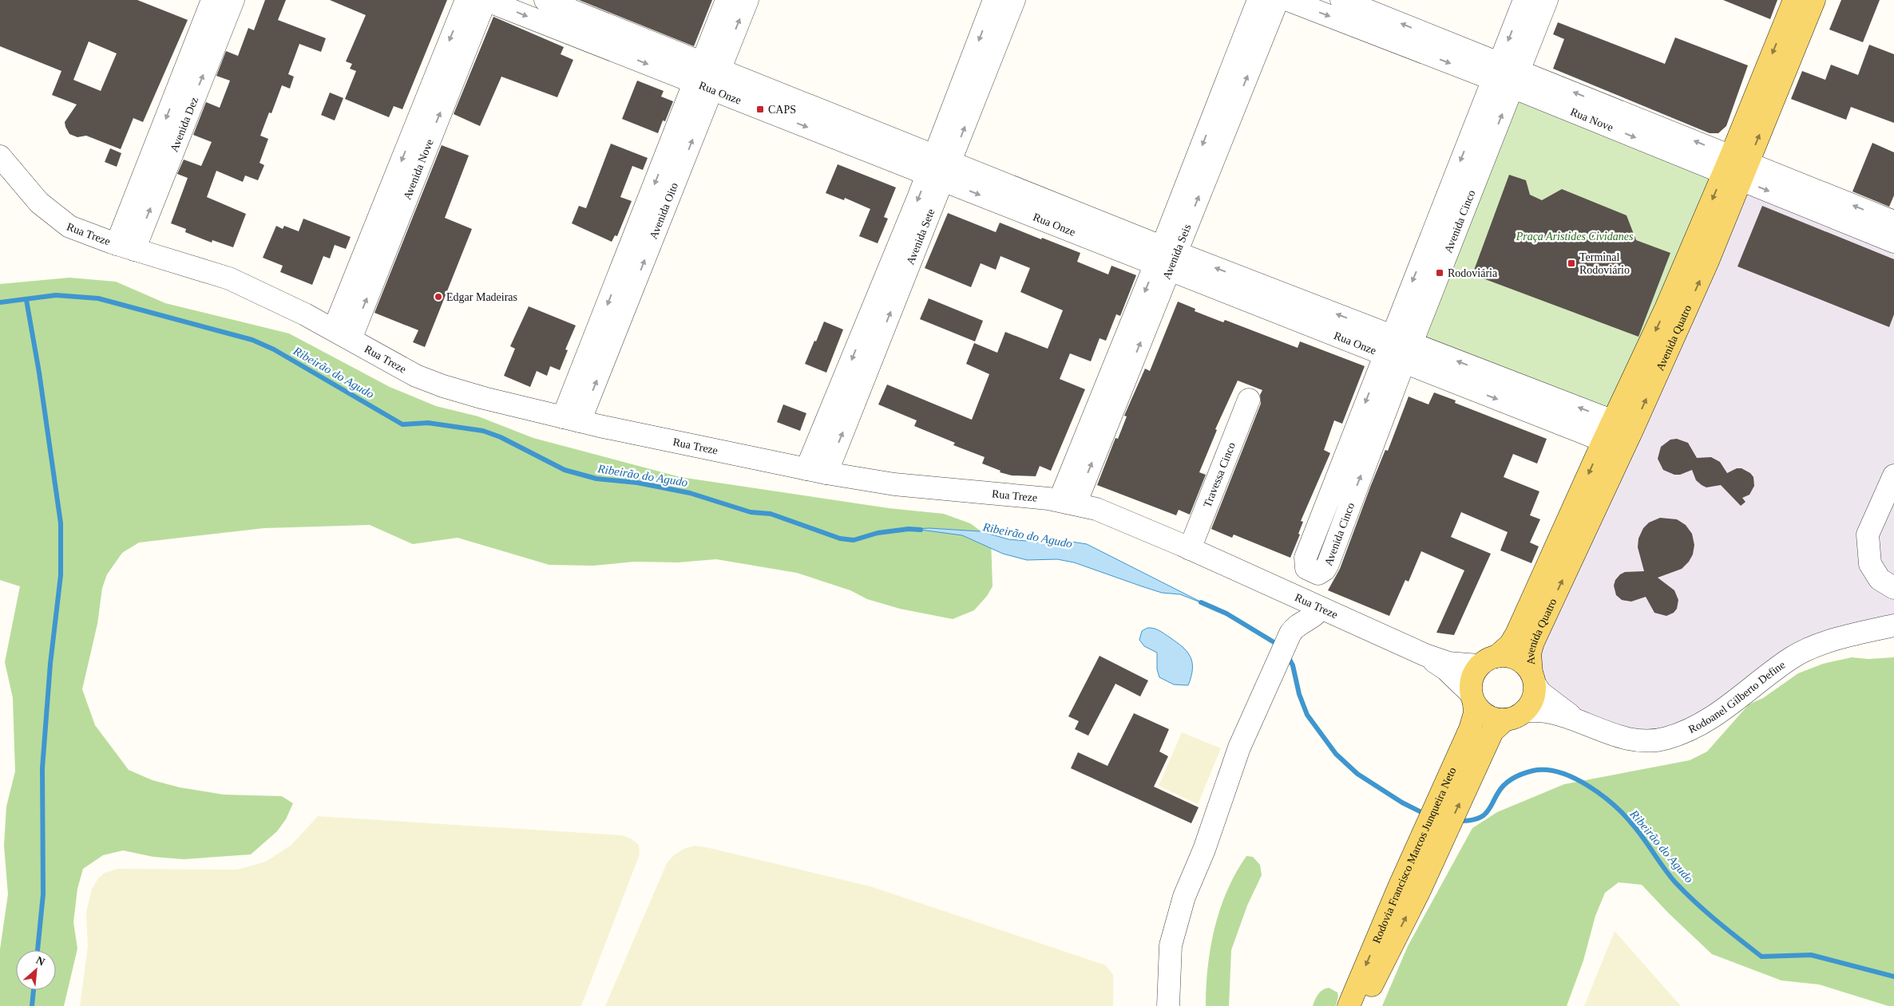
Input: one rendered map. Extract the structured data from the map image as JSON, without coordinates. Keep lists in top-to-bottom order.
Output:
{
  "streets": {
    "main road": ["Avenida Quatro", "Rodovia Francisco Marcos Junqueira Neto"],
    "street": [
      "Rua Onze",
      "Rua Nove",
      "Avenida Dez",
      "Avenida Nove",
      "Avenida Oito",
      "Avenida Cinco",
      "Rua Treze",
      "Avenida Sete",
      "Avenida Seis",
      "Travessa Cinco",
      "Rodoanel Gilberto Define"
    ]
  },
  "crossings": [
    ["Rua Onze", "Avenida Nove"],
    ["Rua Onze", "Avenida Oito"],
    ["Rua Onze", "Avenida Cinco"],
    ["Rua Onze", "Avenida Sete"],
    ["Rua Onze", "Avenida Seis"],
    ["Rua Onze", "Avenida Quatro"],
    ["Rua Nove", "Avenida Cinco"],
    ["Rua Nove", "Avenida Quatro"],
    ["Avenida Dez", "Rua Treze"],
    ["Avenida Nove", "Rua Treze"],
    ["Avenida Oito", "Rua Treze"],
    ["Rua Treze", "Avenida Sete"],
    ["Rua Treze", "Avenida Seis"],
    ["Rua Treze", "Avenida Quatro"],
    ["Rua Treze", "Travessa Cinco"],
    ["Rua Treze", "Rodoanel Gilberto Define"],
    ["Rua Treze", "Rodovia Francisco Marcos Junqueira Neto"],
    ["Avenida Quatro", "Rodoanel Gilberto Define"],
    ["Avenida Quatro", "Rodovia Francisco Marcos Junqueira Neto"],
    ["Rodoanel Gilberto Define", "Rodovia Francisco Marcos Junqueira Neto"]
  ],
  "water": ["Ribeirão do Agudo"],
  "parks": ["Praça Aristides Cividanes"],
  "places": {
    "transit": ["CAPS", "Terminal Rodoviário", "Rodoviária"],
    "other": ["Edgar Madeiras"]
  },
  "north": "top right"
}
